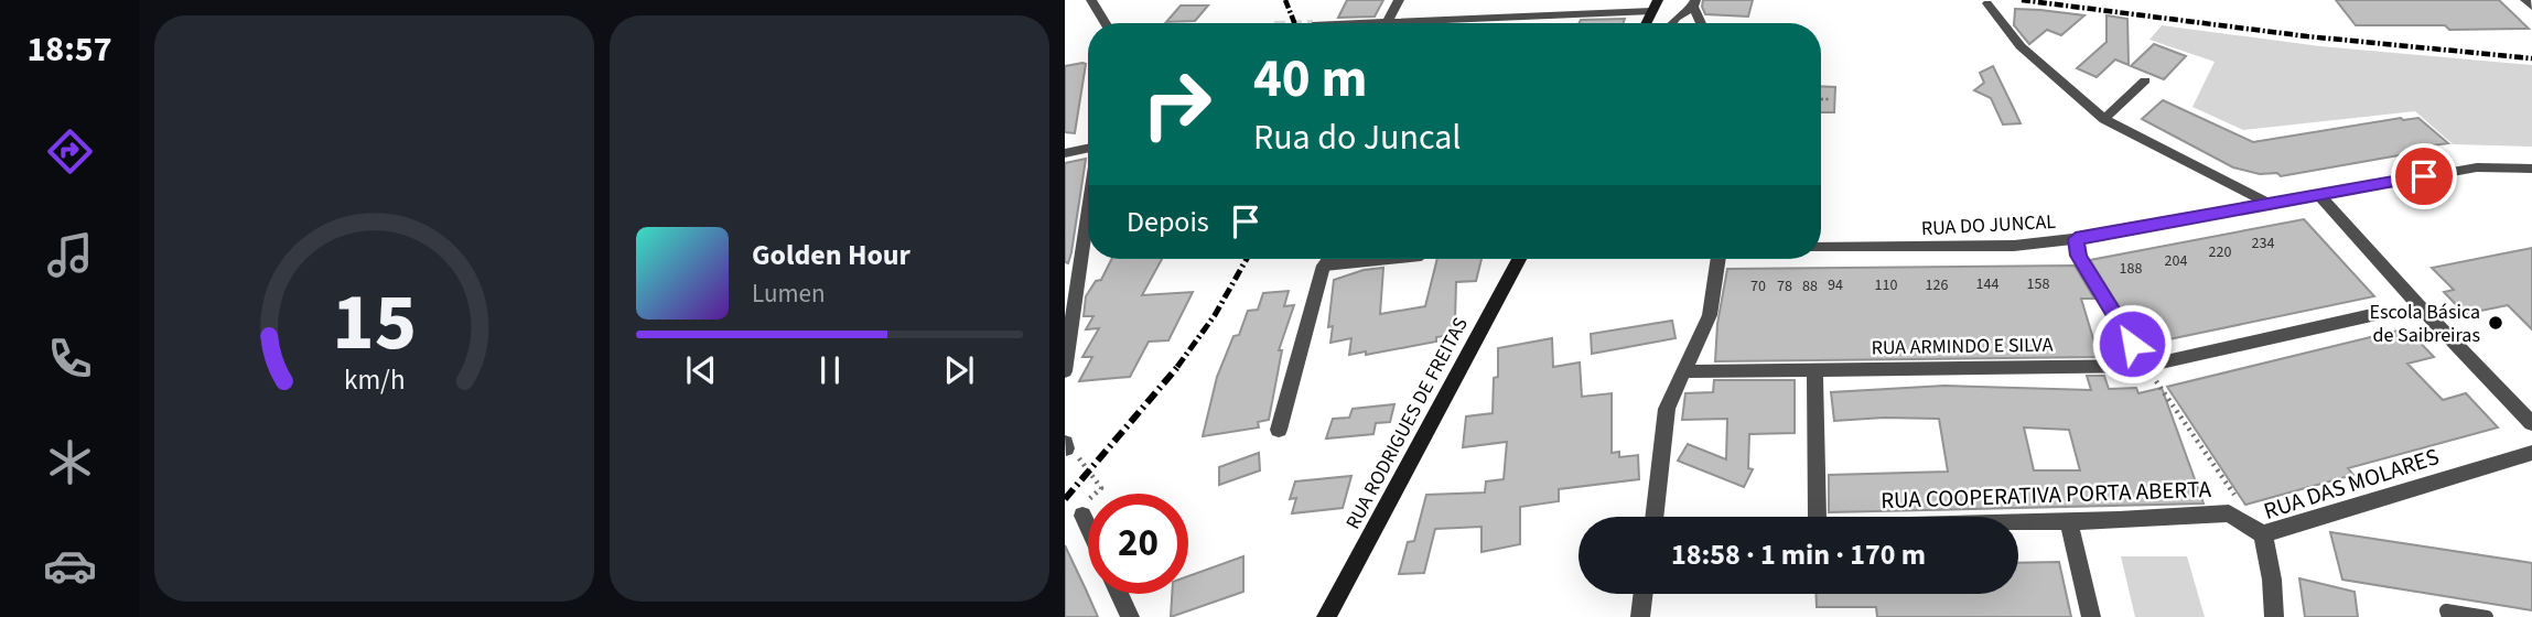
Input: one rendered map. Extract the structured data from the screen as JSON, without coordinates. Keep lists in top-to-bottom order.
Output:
{
  "streets": {
    "main road": ["RUA RODRIGUES DE FREITAS"],
    "street": [
      "RUA DO JUNCAL",
      "RUA ARMINDO E SILVA",
      "RUA DAS MOLARES",
      "RUA COOPERATIVA PORTA ABERTA"
    ]
  },
  "crossings": [
    ["RUA DAS MOLARES", "RUA COOPERATIVA PORTA ABERTA"]
  ],
  "places": ["Escola Básica de Saibreiras"],
  "house_numbers": [
    "234",
    "220",
    "204",
    "188",
    "144",
    "158",
    "94",
    "110",
    "126",
    "70",
    "78",
    "88"
  ],
  "page": {
    "tabs": "18:57",
    "turn": ["40 m", "Rua do Juncal"],
    "then": "Depois",
    "song": ["Golden Hour", "Lumen"],
    "limit": "20",
    "trip": "18:58 · 1 min · 170 m",
    "gauge": ["15", "km/h"]
  }
}
